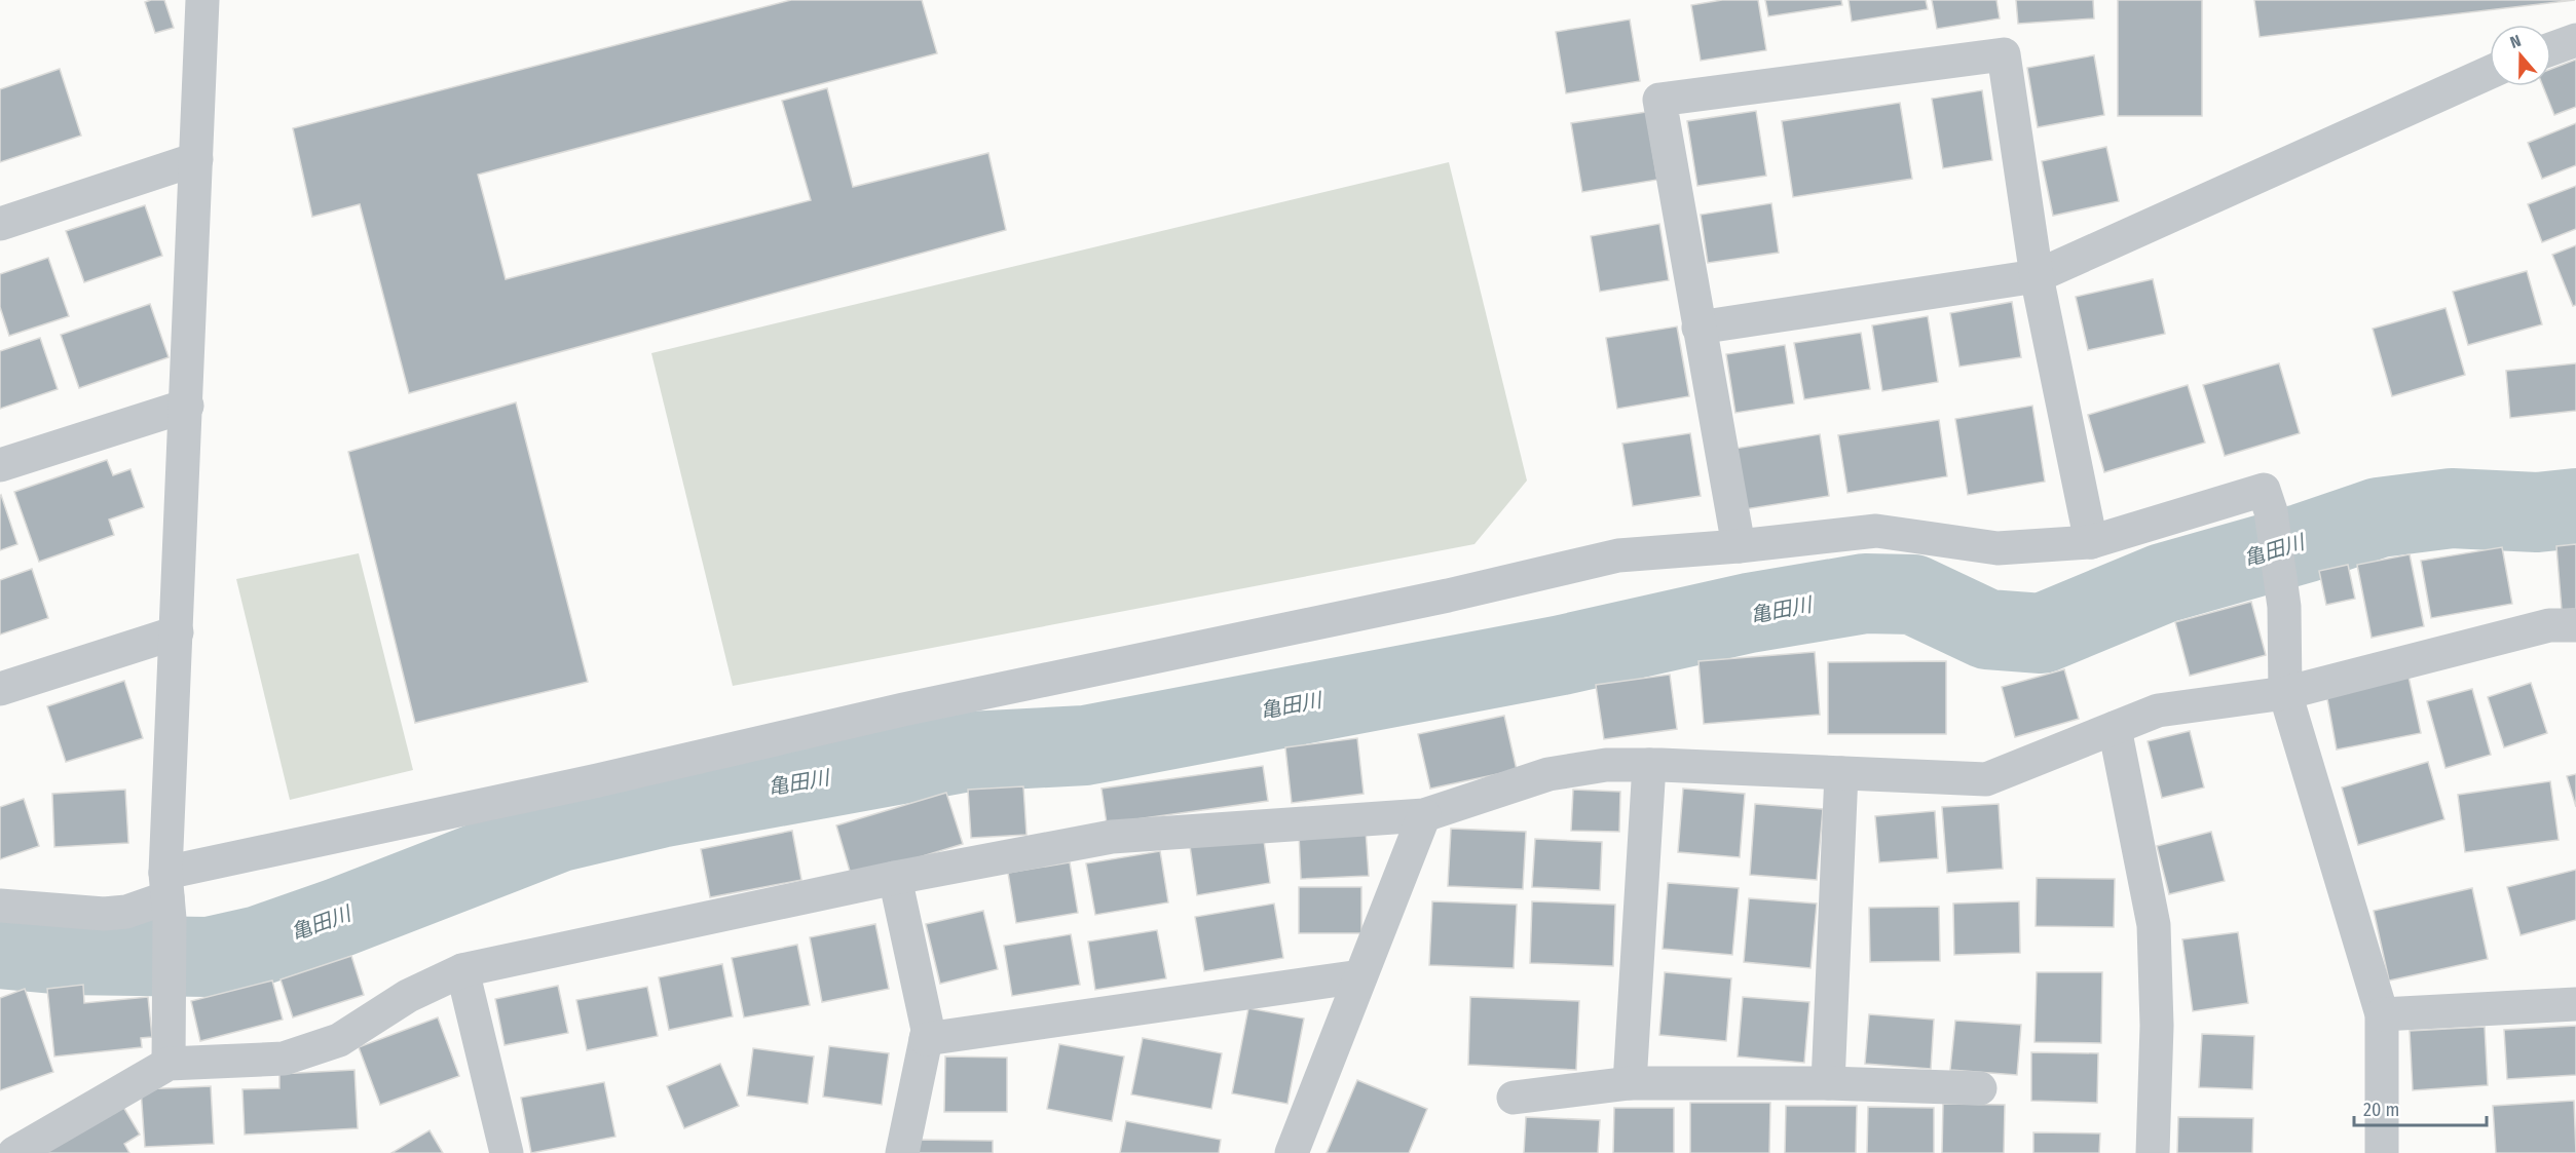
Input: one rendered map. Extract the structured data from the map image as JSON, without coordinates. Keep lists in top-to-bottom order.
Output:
{
  "water": ["亀田川"],
  "scale_bar": "20 m",
  "north": "top"
}
